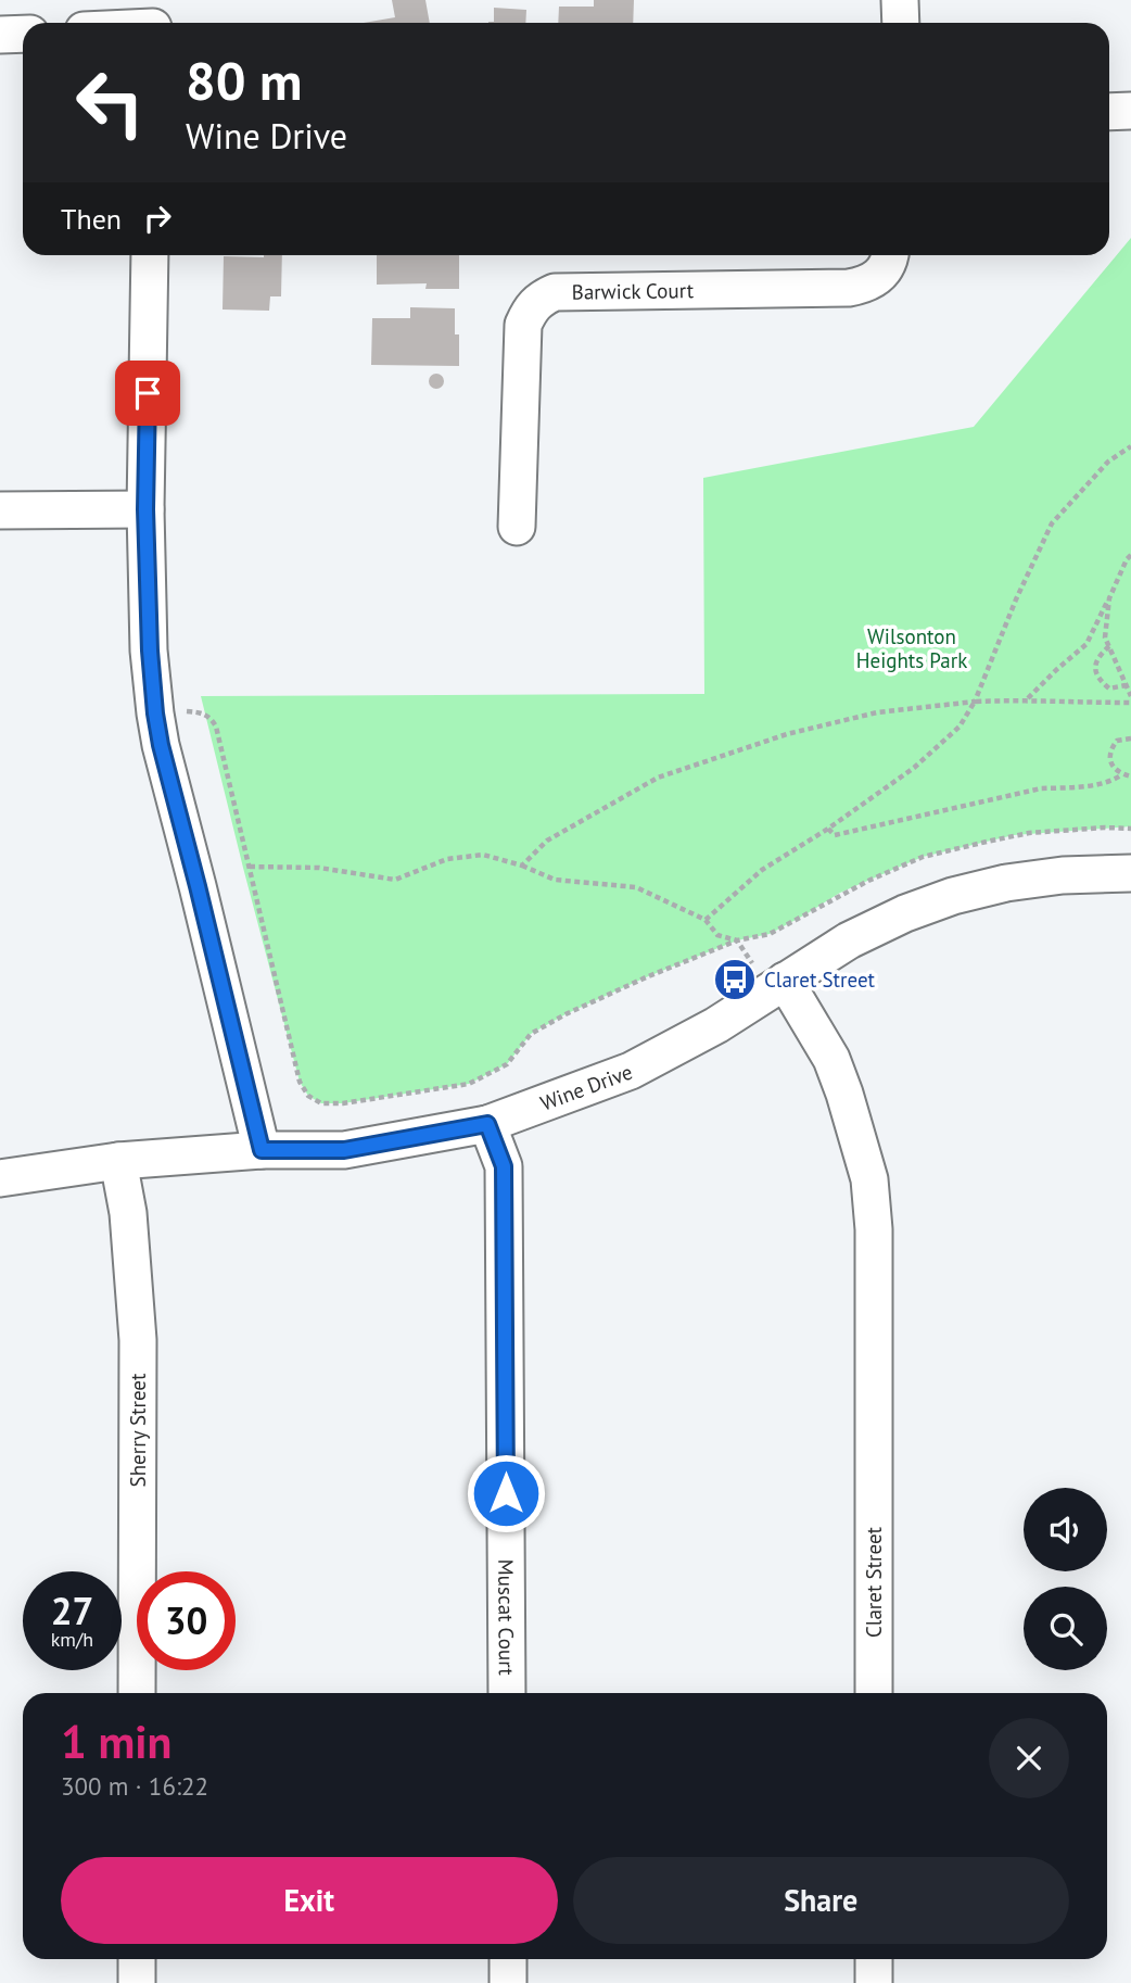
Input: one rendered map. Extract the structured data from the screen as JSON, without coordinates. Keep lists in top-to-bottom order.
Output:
{
  "streets": {
    "street": [
      "Barwick Court",
      "Wine Drive",
      "Sherry Street",
      "Claret Street",
      "Muscat Court"
    ]
  },
  "crossings": [
    ["Wine Drive", "Sherry Street"],
    ["Wine Drive", "Claret Street"],
    ["Wine Drive", "Muscat Court"]
  ],
  "parks": ["Wilsonton Heights Park"],
  "places": {
    "bus stop": ["Claret Street"]
  },
  "page": {
    "turn": ["80 m", "Wine Drive"],
    "then": "Then",
    "speed": "27 km/h",
    "limit": "30",
    "heading": ["1 min", "300 m · 16:22"],
    "buttons": ["Exit", "Share"]
  }
}
